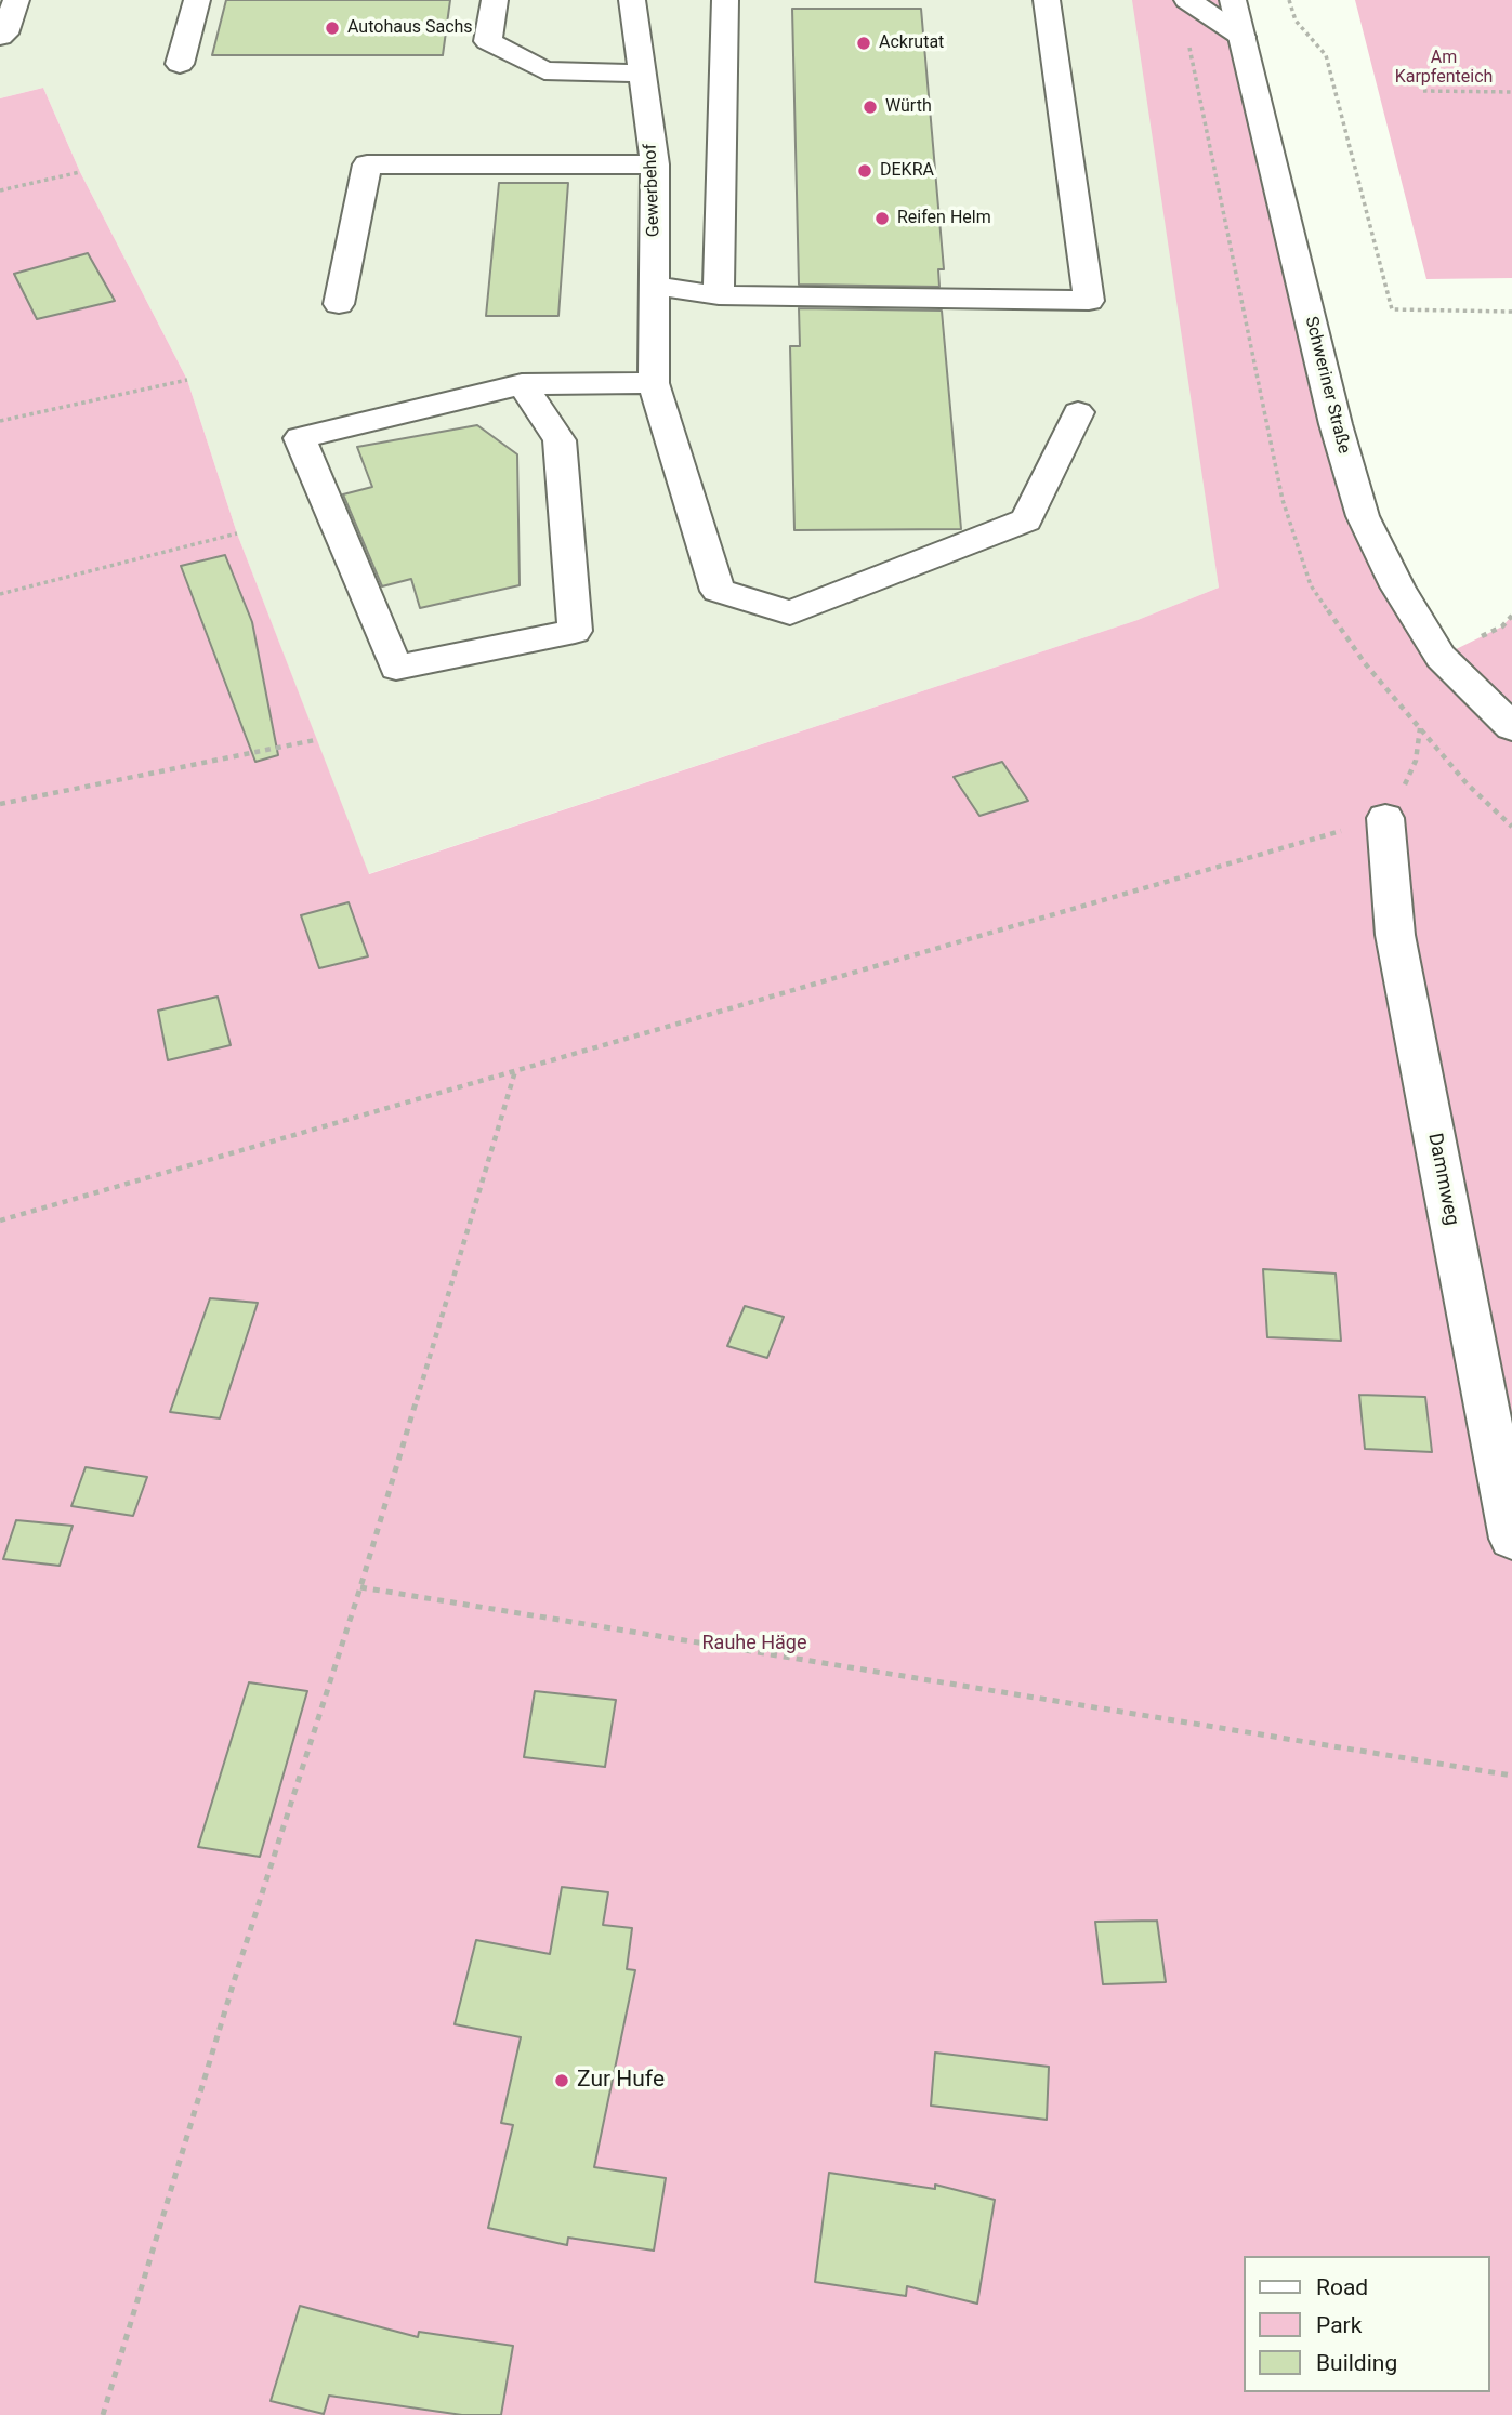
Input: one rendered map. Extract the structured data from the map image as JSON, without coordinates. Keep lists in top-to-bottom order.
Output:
{
  "streets": {
    "main road": ["Gewerbehof", "Schweriner Straße", "Dammweg"]
  },
  "parks": ["Am Karpfenteich", "Rauhe Häge"],
  "places": [
    "Autohaus Sachs",
    "Ackrutat",
    "Würth",
    "DEKRA",
    "Reifen Helm",
    "Zur Hufe"
  ],
  "legend": ["Road", "Park", "Building"]
}
